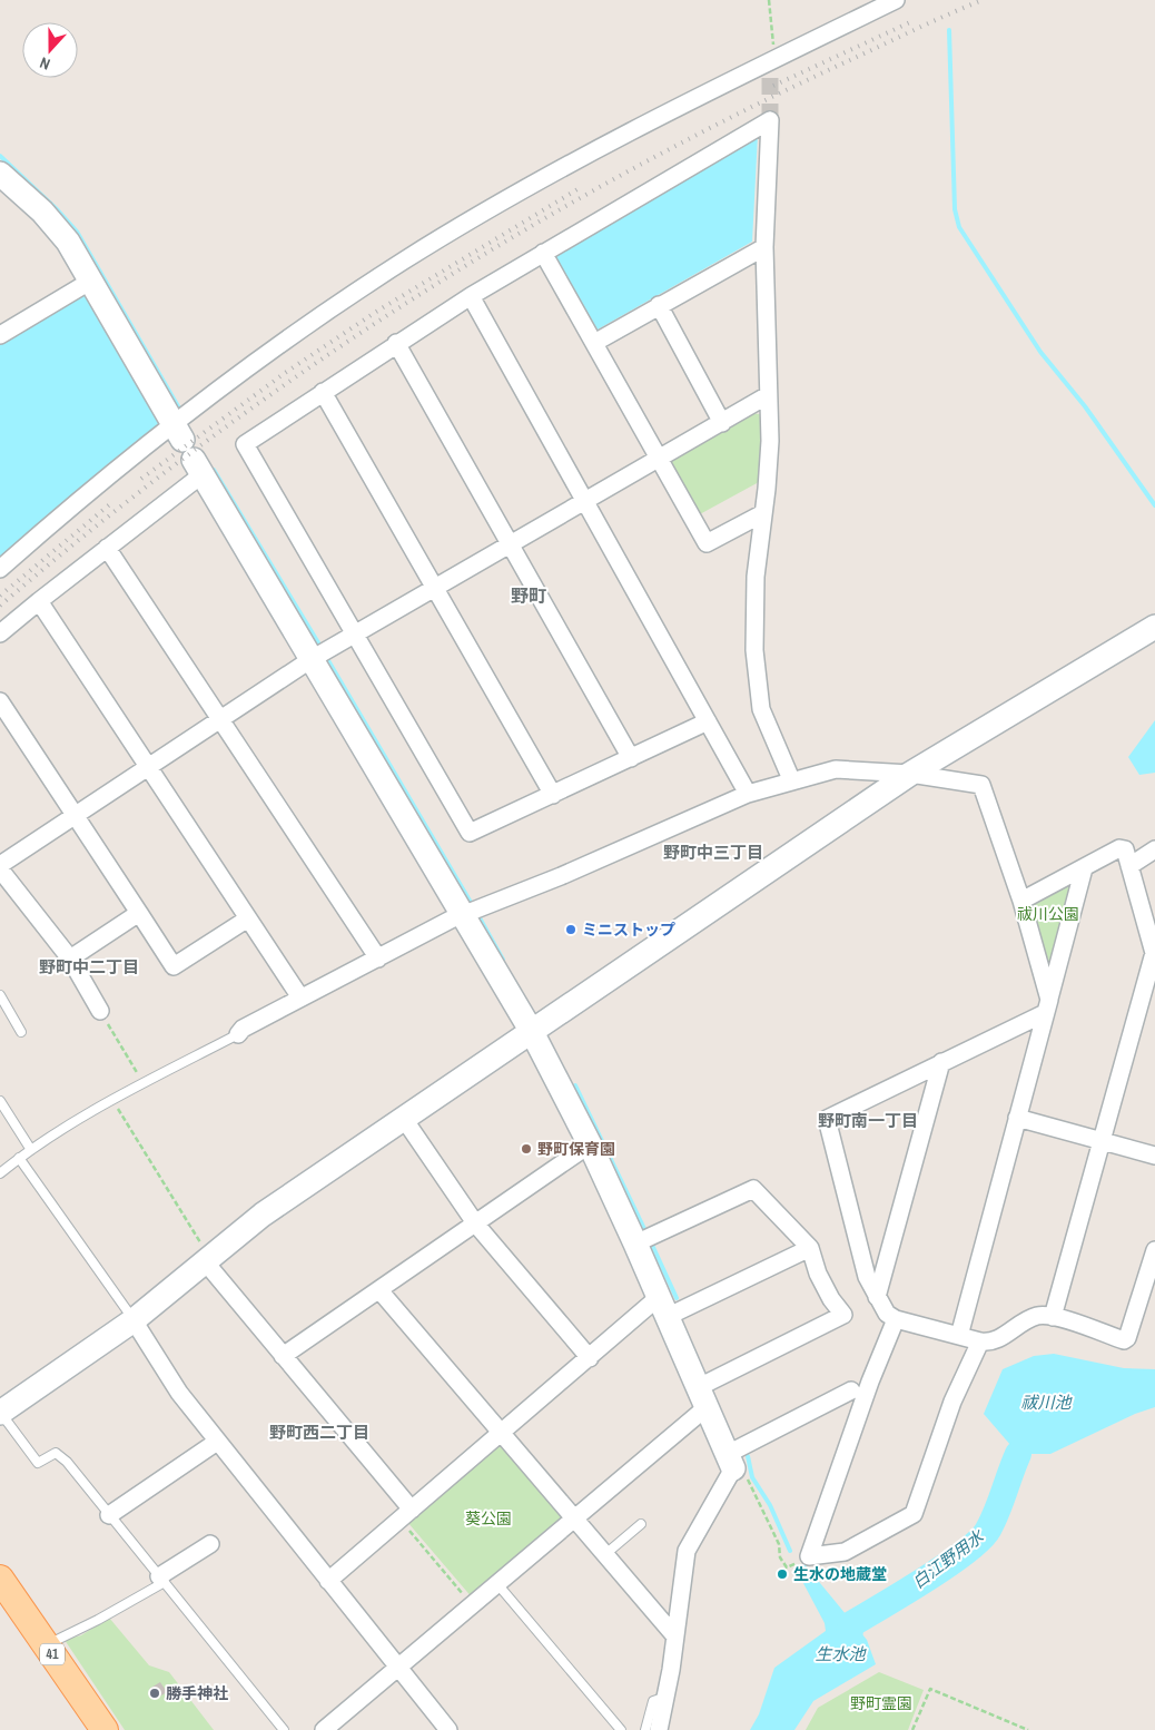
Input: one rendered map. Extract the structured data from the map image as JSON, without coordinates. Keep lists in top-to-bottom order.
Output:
{
  "streets": {
    "main road": ["41"]
  },
  "districts": [
    "野町",
    "野町中三丁目",
    "野町中二丁目",
    "野町南一丁目",
    "野町西二丁目"
  ],
  "water": ["祓川池", "白江野用水", "生水池"],
  "parks": ["祓川公園", "葵公園", "野町霊園"],
  "places": [
    "ミニストップ",
    "野町保育園",
    "生水の地蔵堂",
    "勝手神社"
  ],
  "north": "bottom"
}
